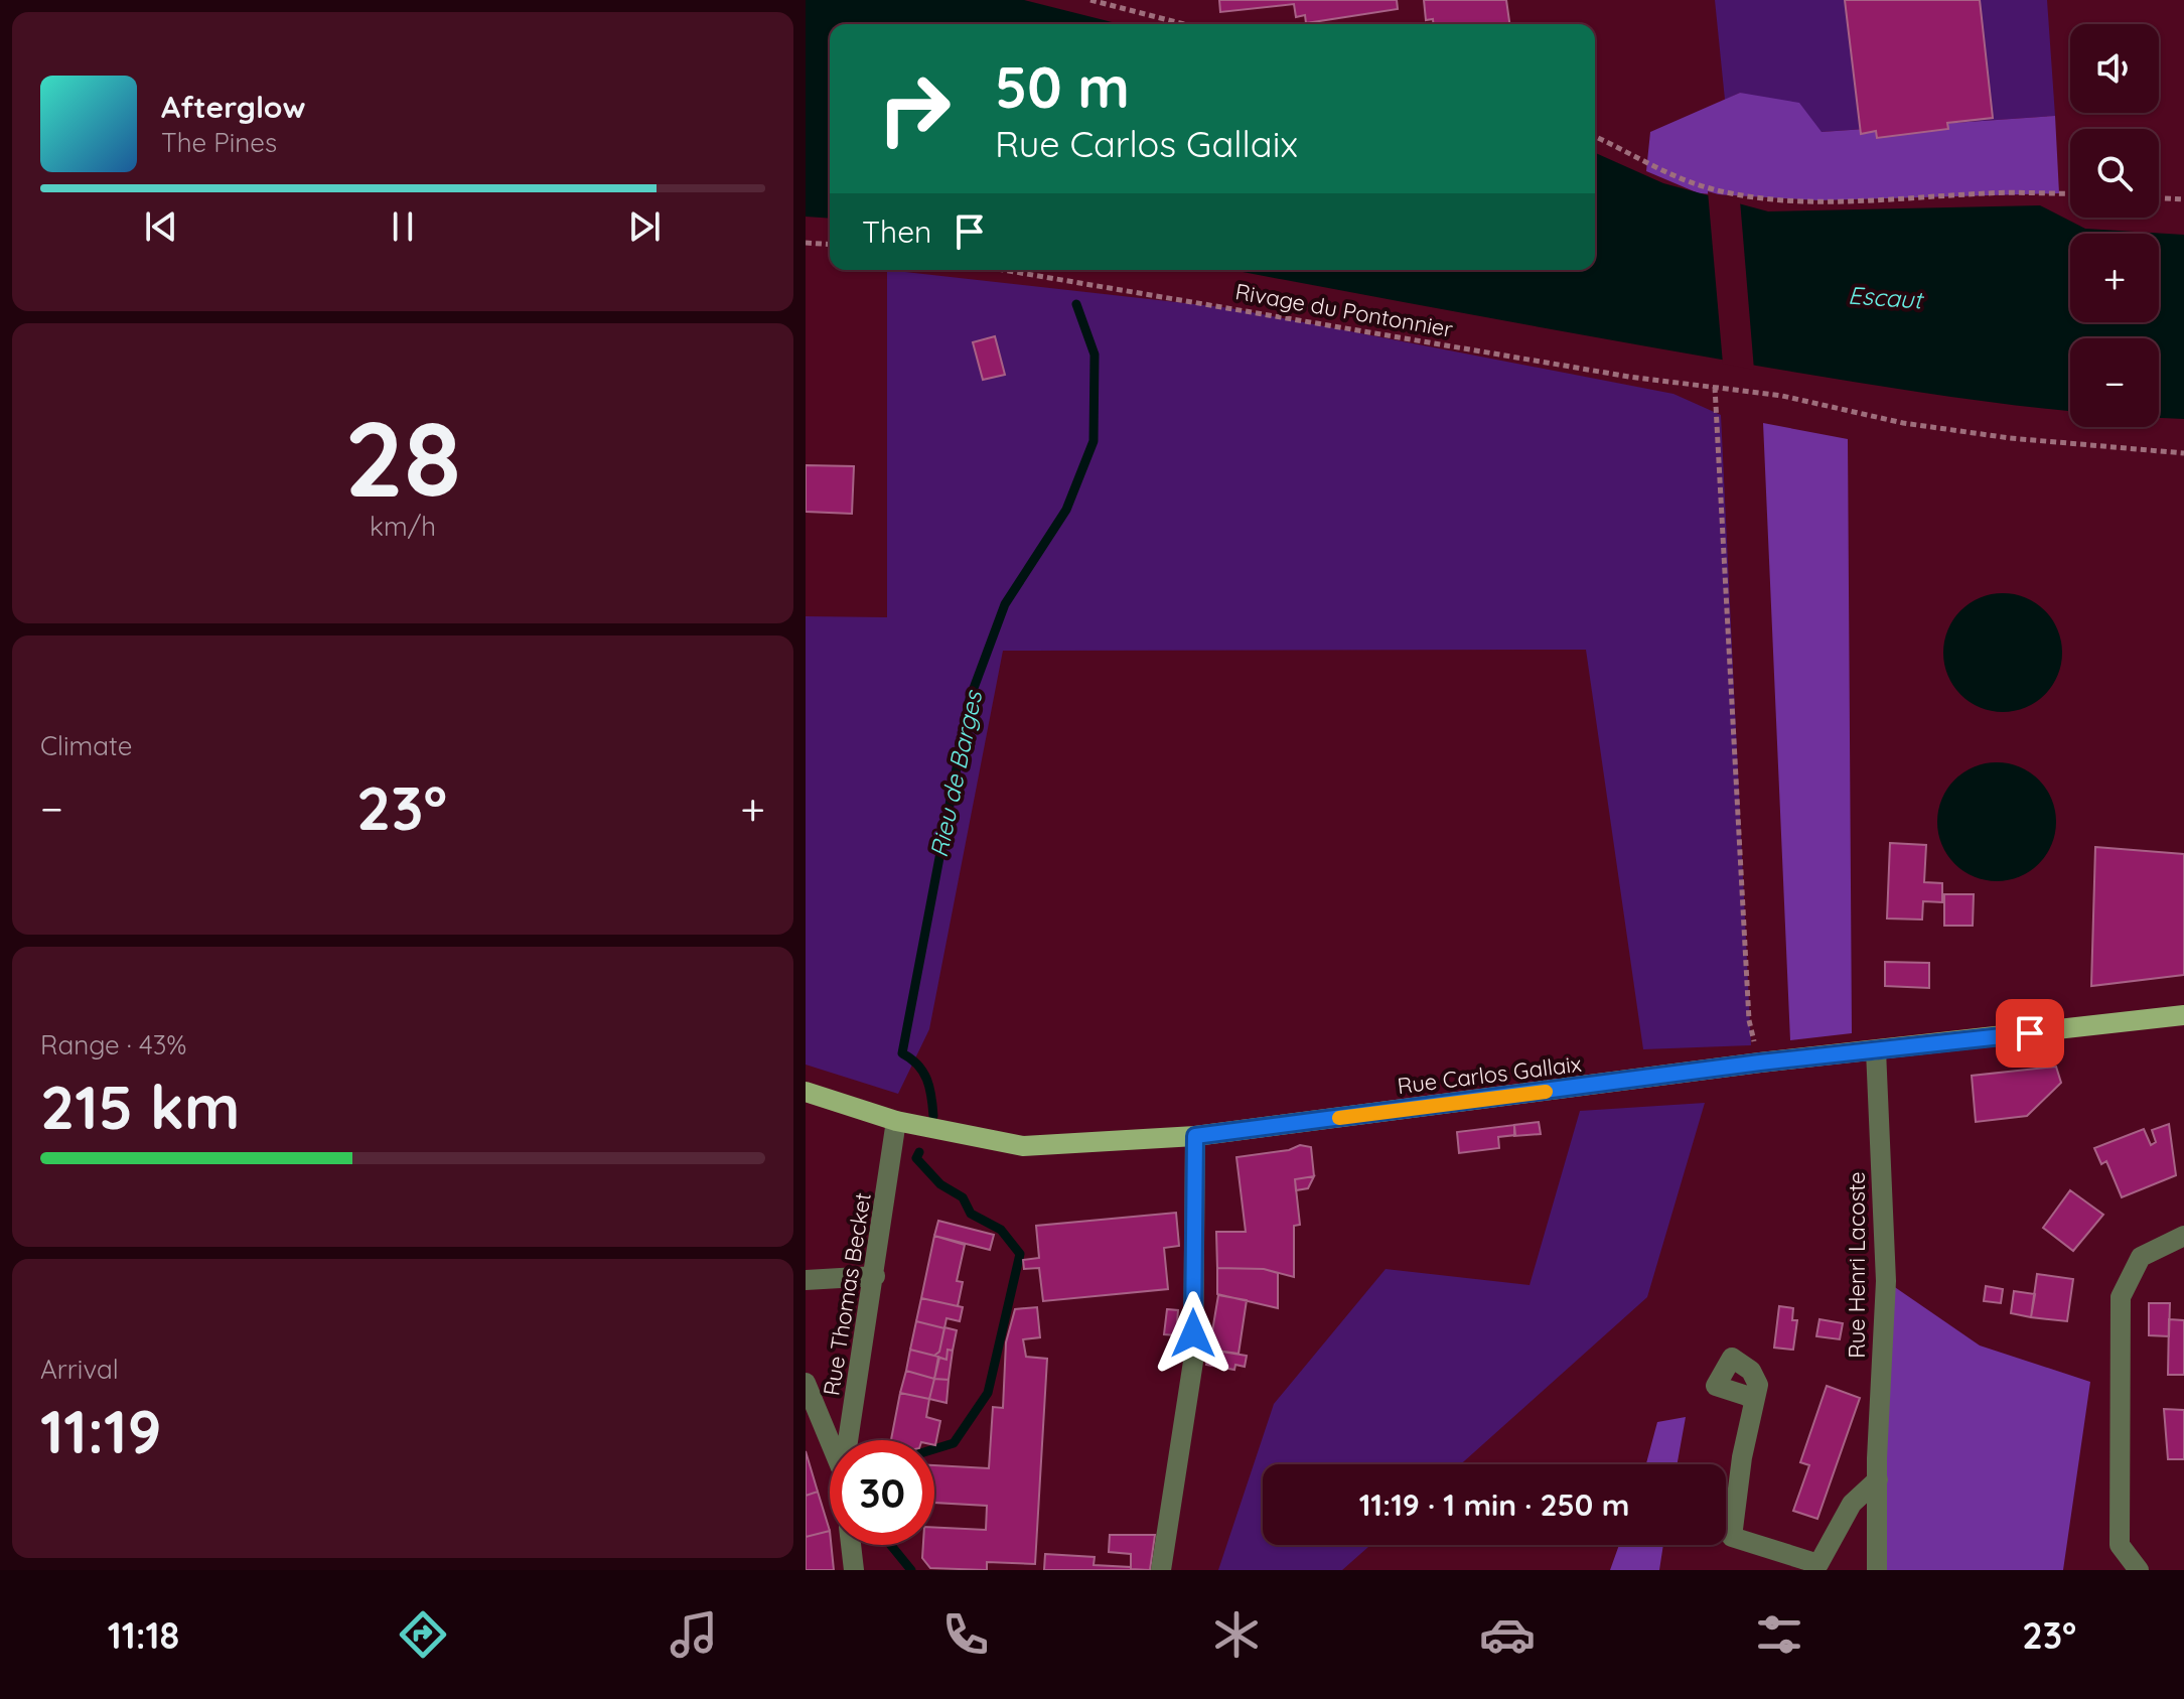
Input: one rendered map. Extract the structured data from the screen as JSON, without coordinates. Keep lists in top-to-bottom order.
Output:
{
  "streets": {
    "main road": ["Rue Carlos Gallaix"],
    "street": ["Rue Henri Lacoste", "Rue Thomas Becket"],
    "path": ["Rivage du Pontonnier"]
  },
  "crossings": [
    ["Rue Carlos Gallaix", "Rue Henri Lacoste"],
    ["Rue Carlos Gallaix", "Rue Thomas Becket"]
  ],
  "water": ["Escaut", "Rieu de Barges"],
  "page": {
    "map_buttons": ["+", "−"],
    "turn": ["50 m", "Rue Carlos Gallaix"],
    "song": ["Afterglow", "The Pines"],
    "then": "Then",
    "tile": [
      ["28", "km/h"],
      "Climate",
      ["Range · 43%", "215 km"],
      ["Arrival", "11:19"]
    ],
    "heat": ["−", "23°", "+"],
    "limit": "30",
    "trip": "11:19 · 1 min · 250 m",
    "tabs": ["11:18", "23°"]
  }
}
